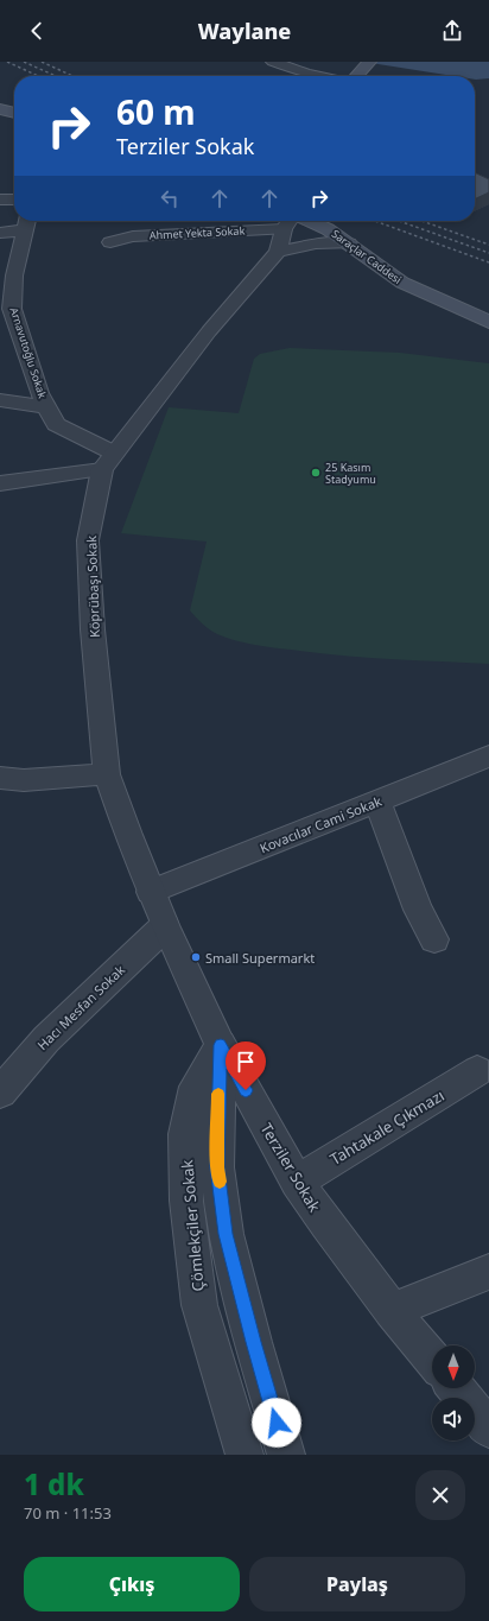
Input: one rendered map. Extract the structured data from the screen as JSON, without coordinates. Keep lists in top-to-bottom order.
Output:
{
  "streets": {
    "main road": ["Saraçlar Caddesi"],
    "street": [
      "Ahmet Yekta Sokak",
      "Arnavutoğlu Sokak",
      "Köprübaşı Sokak",
      "Kovacılar Cami Sokak",
      "Hacı Mesfan Sokak",
      "Tahtakale Çıkmazı",
      "Terziler Sokak",
      "Çömlekçiler Sokak"
    ]
  },
  "crossings": [
    ["Ahmet Yekta Sokak", "Köprübaşı Sokak"],
    ["Arnavutoğlu Sokak", "Köprübaşı Sokak"],
    ["Köprübaşı Sokak", "Kovacılar Cami Sokak"],
    ["Köprübaşı Sokak", "Terziler Sokak"],
    ["Kovacılar Cami Sokak", "Terziler Sokak"],
    ["Hacı Mesfan Sokak", "Terziler Sokak"],
    ["Tahtakale Çıkmazı", "Terziler Sokak"],
    ["Terziler Sokak", "Çömlekçiler Sokak"]
  ],
  "places": ["25 Kasım Stadyumu", "Small Supermarkt"],
  "north": "bottom",
  "page": {
    "header": "Waylane",
    "turn": ["60 m", "Terziler Sokak"],
    "heading": ["1 dk", "70 m · 11:53"],
    "buttons": ["Çıkış", "Paylaş"]
  }
}
